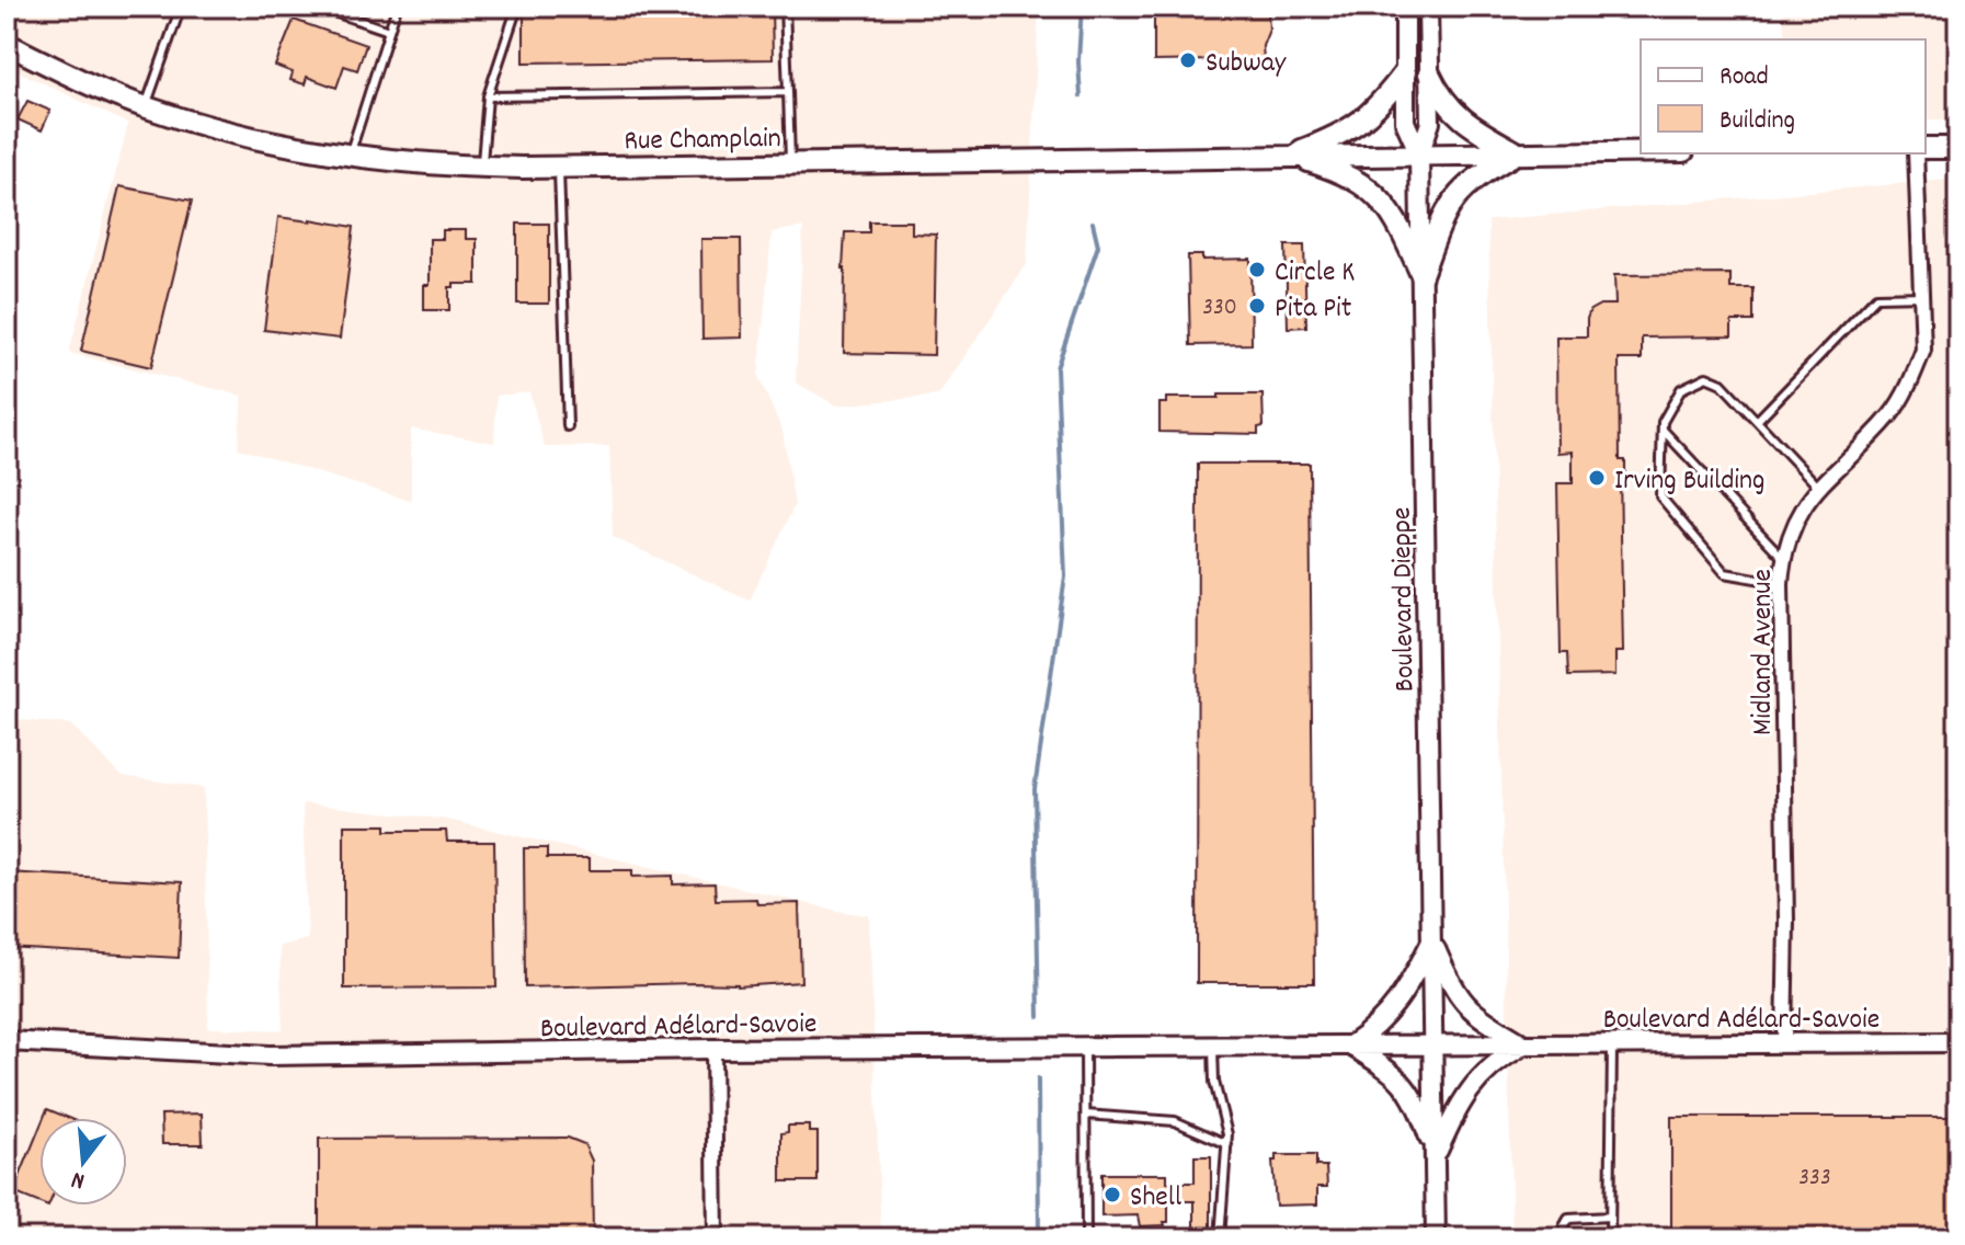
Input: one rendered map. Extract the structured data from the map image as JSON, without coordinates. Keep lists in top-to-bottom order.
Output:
{
  "streets": {
    "main road": ["Rue Champlain", "Boulevard Dieppe", "Boulevard Adélard-Savoie"],
    "street": ["Midland Avenue"]
  },
  "crossings": [
    ["Rue Champlain", "Boulevard Dieppe"],
    ["Boulevard Dieppe", "Boulevard Adélard-Savoie"],
    ["Midland Avenue", "Boulevard Adélard-Savoie"]
  ],
  "places": [
    "Subway",
    "Circle K",
    "Pita Pit",
    "Irving Building",
    "Shell"
  ],
  "house_numbers": ["330", "333"],
  "legend": ["Road", "Building"],
  "north": "bottom"
}
